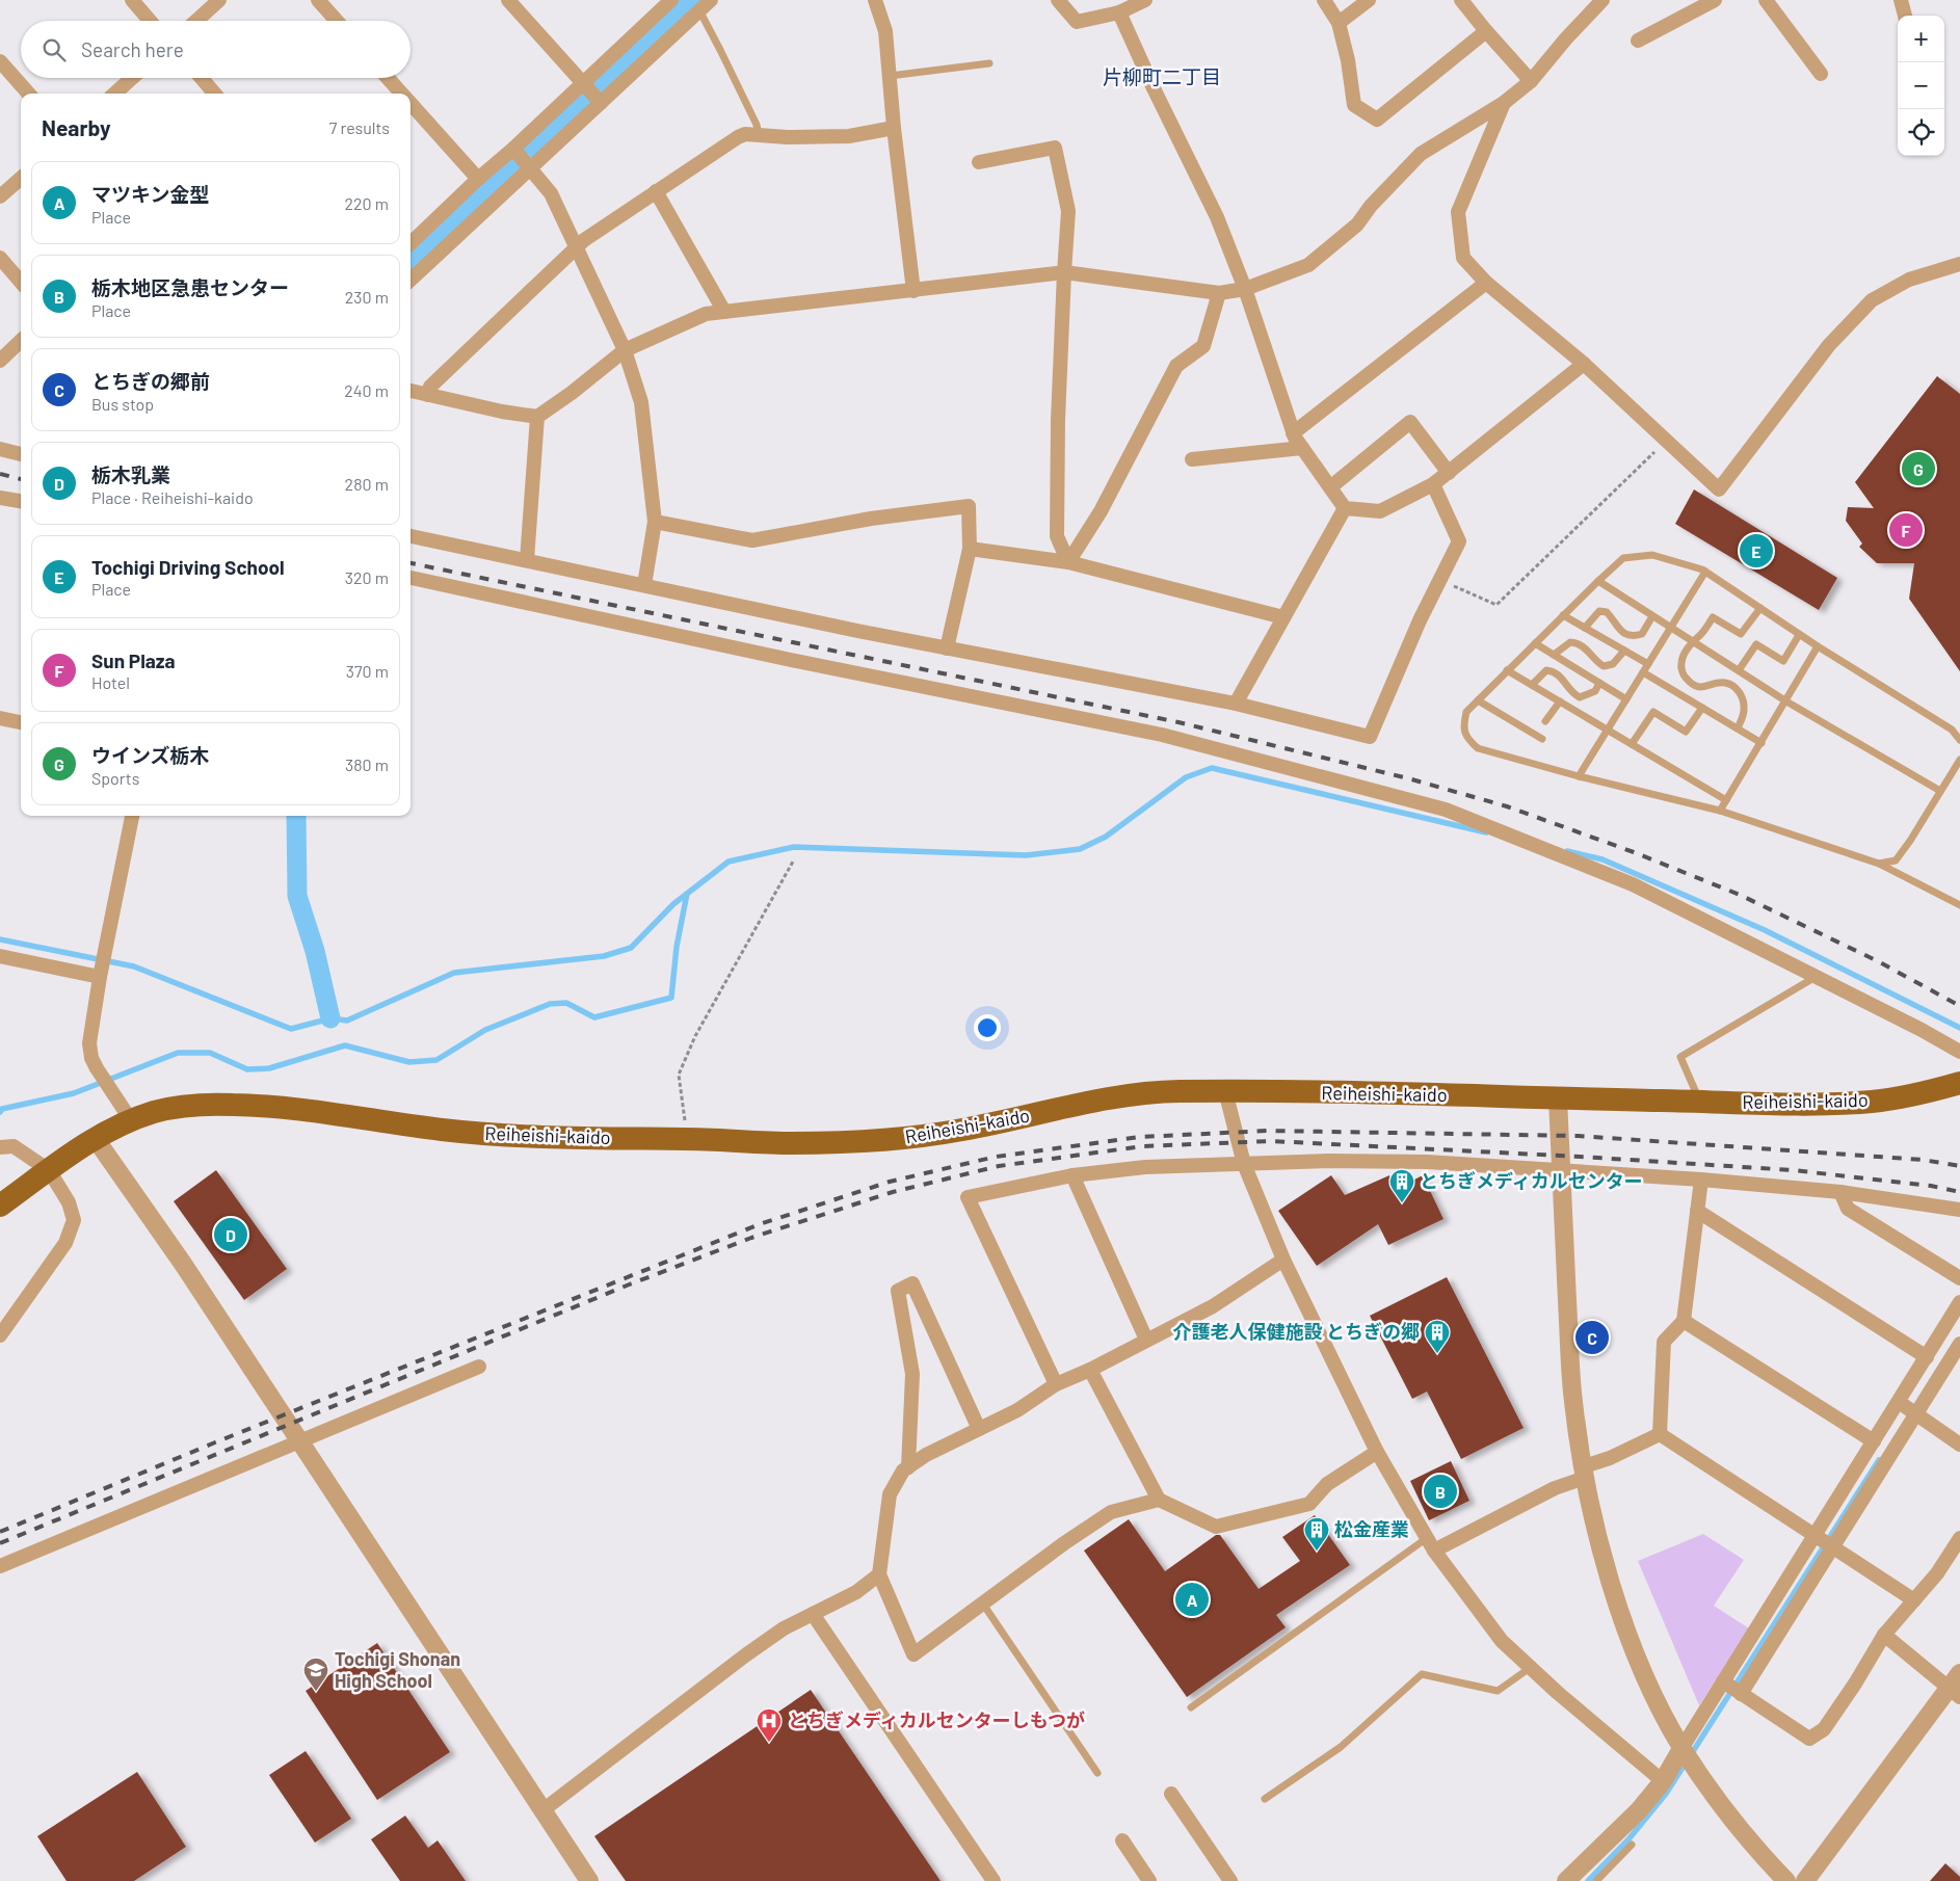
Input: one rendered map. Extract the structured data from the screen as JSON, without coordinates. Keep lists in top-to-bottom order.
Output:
{
  "streets": {
    "main road": ["Reiheishi-kaido"]
  },
  "districts": ["片柳町二丁目"],
  "places": {
    "building": ["とちぎメディカルセンター", "介護老人保健施設 とちぎの郷", "松金産業"],
    "school or university": ["Tochigi Shonan High School"],
    "hospital": ["とちぎメディカルセンターしもつが"]
  },
  "page": {
    "map_buttons": ["+", "−"],
    "search": "Search here",
    "heading": ["Nearby", "7 results"],
    "list": [
      {
        "mark": "A",
        "name": "マツキン金型",
        "note": "Place",
        "value": "220 m"
      },
      {
        "mark": "B",
        "name": "栃木地区急患センター",
        "note": "Place",
        "value": "230 m"
      },
      {
        "mark": "C",
        "name": "とちぎの郷前",
        "note": "Bus stop",
        "value": "240 m"
      },
      {
        "mark": "D",
        "name": "栃木乳業",
        "note": "Place · Reiheishi-kaido",
        "value": "280 m"
      },
      {
        "mark": "E",
        "name": "Tochigi Driving School",
        "note": "Place",
        "value": "320 m"
      },
      {
        "mark": "F",
        "name": "Sun Plaza",
        "note": "Hotel",
        "value": "370 m"
      },
      {
        "mark": "G",
        "name": "ウインズ栃木",
        "note": "Sports",
        "value": "380 m"
      }
    ],
    "pins": [
      "G",
      "F",
      "E",
      "D",
      "C",
      "B",
      "A"
    ]
  }
}
